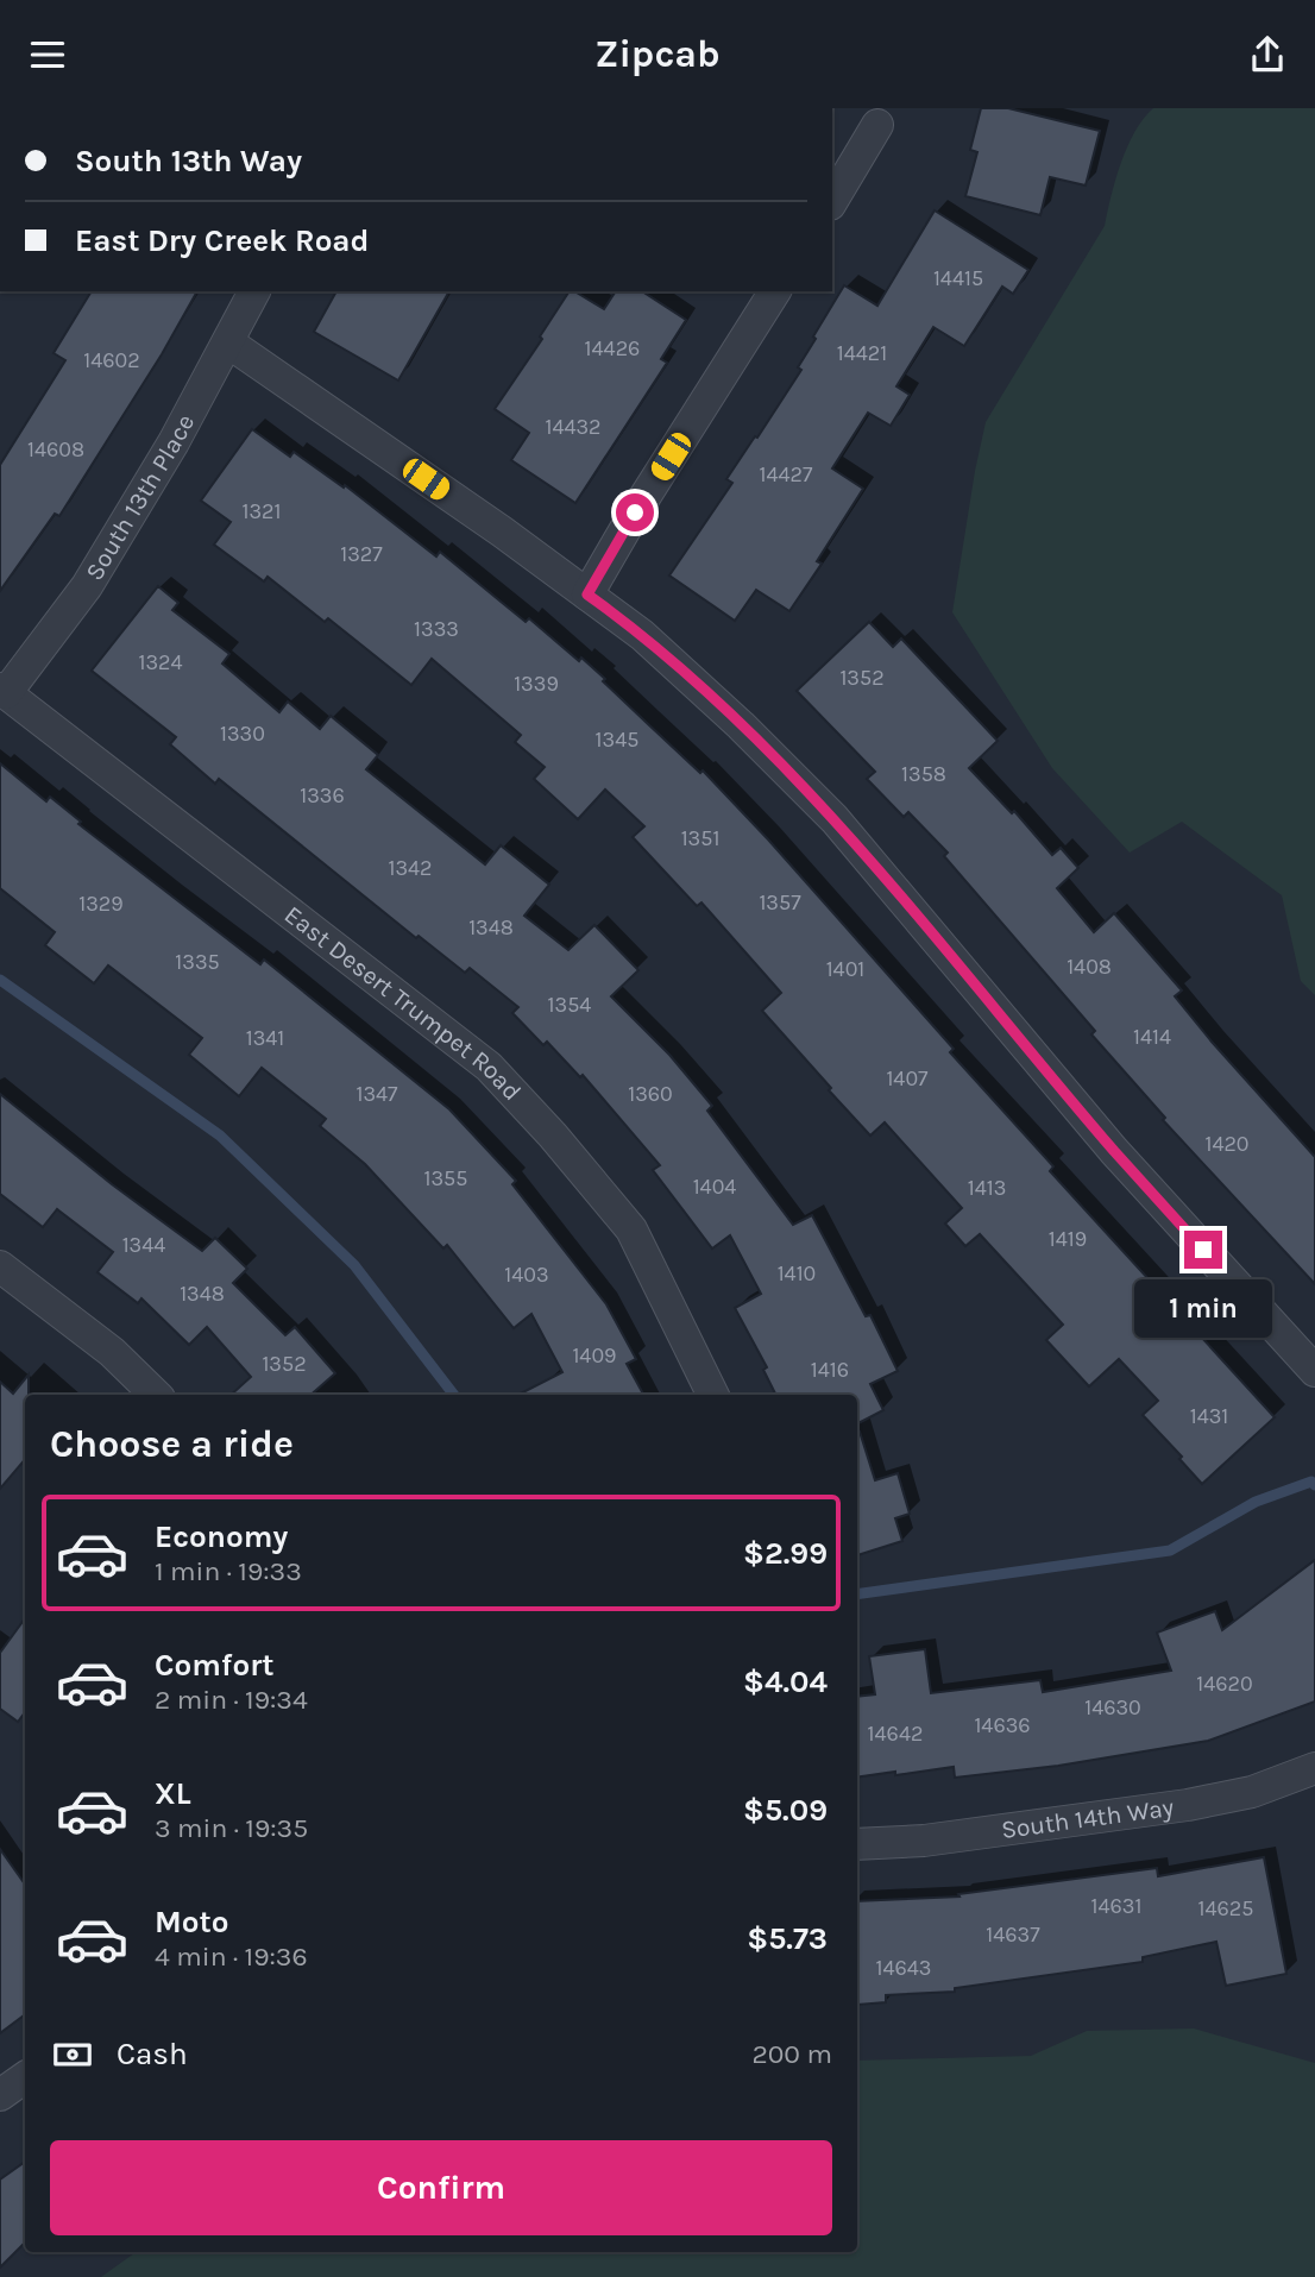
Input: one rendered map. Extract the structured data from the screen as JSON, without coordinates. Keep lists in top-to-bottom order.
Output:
{
  "streets": {
    "street": ["South 13th Place", "East Desert Trumpet Road", "South 14th Way"]
  },
  "crossings": [
    ["South 13th Place", "East Desert Trumpet Road"]
  ],
  "house_numbers": [
    "14415",
    "14426",
    "14421",
    "14602",
    "14432",
    "14608",
    "14427",
    "1321",
    "1327",
    "1333",
    "1324",
    "1352",
    "1339",
    "1330",
    "1345",
    "1358",
    "1336",
    "1351",
    "1342",
    "1357",
    "1329",
    "1348",
    "1335",
    "1408",
    "1401",
    "1354",
    "1414",
    "1341",
    "1407",
    "1347",
    "1360",
    "1420",
    "1355",
    "1404",
    "1413",
    "1419",
    "1344",
    "1410",
    "1403",
    "1348",
    "1409",
    "1352",
    "1416",
    "1431",
    "14620",
    "14630",
    "14636",
    "14642",
    "14631",
    "14625",
    "14637",
    "14643"
  ],
  "page": {
    "header": "Zipcab",
    "banner": ["South 13th Way", "East Dry Creek Road"],
    "bubble": "1 min",
    "heading": "Choose a ride",
    "list": [
      {
        "name": "Economy",
        "note": "1 min · 19:33",
        "value": "$2.99"
      },
      {
        "name": "Comfort",
        "note": "2 min · 19:34",
        "value": "$4.04"
      },
      {
        "name": "XL",
        "note": "3 min · 19:35",
        "value": "$5.09"
      },
      {
        "name": "Moto",
        "note": "4 min · 19:36",
        "value": "$5.73"
      }
    ],
    "pay": ["Cash", "200 m"],
    "buttons": "Confirm"
  }
}
